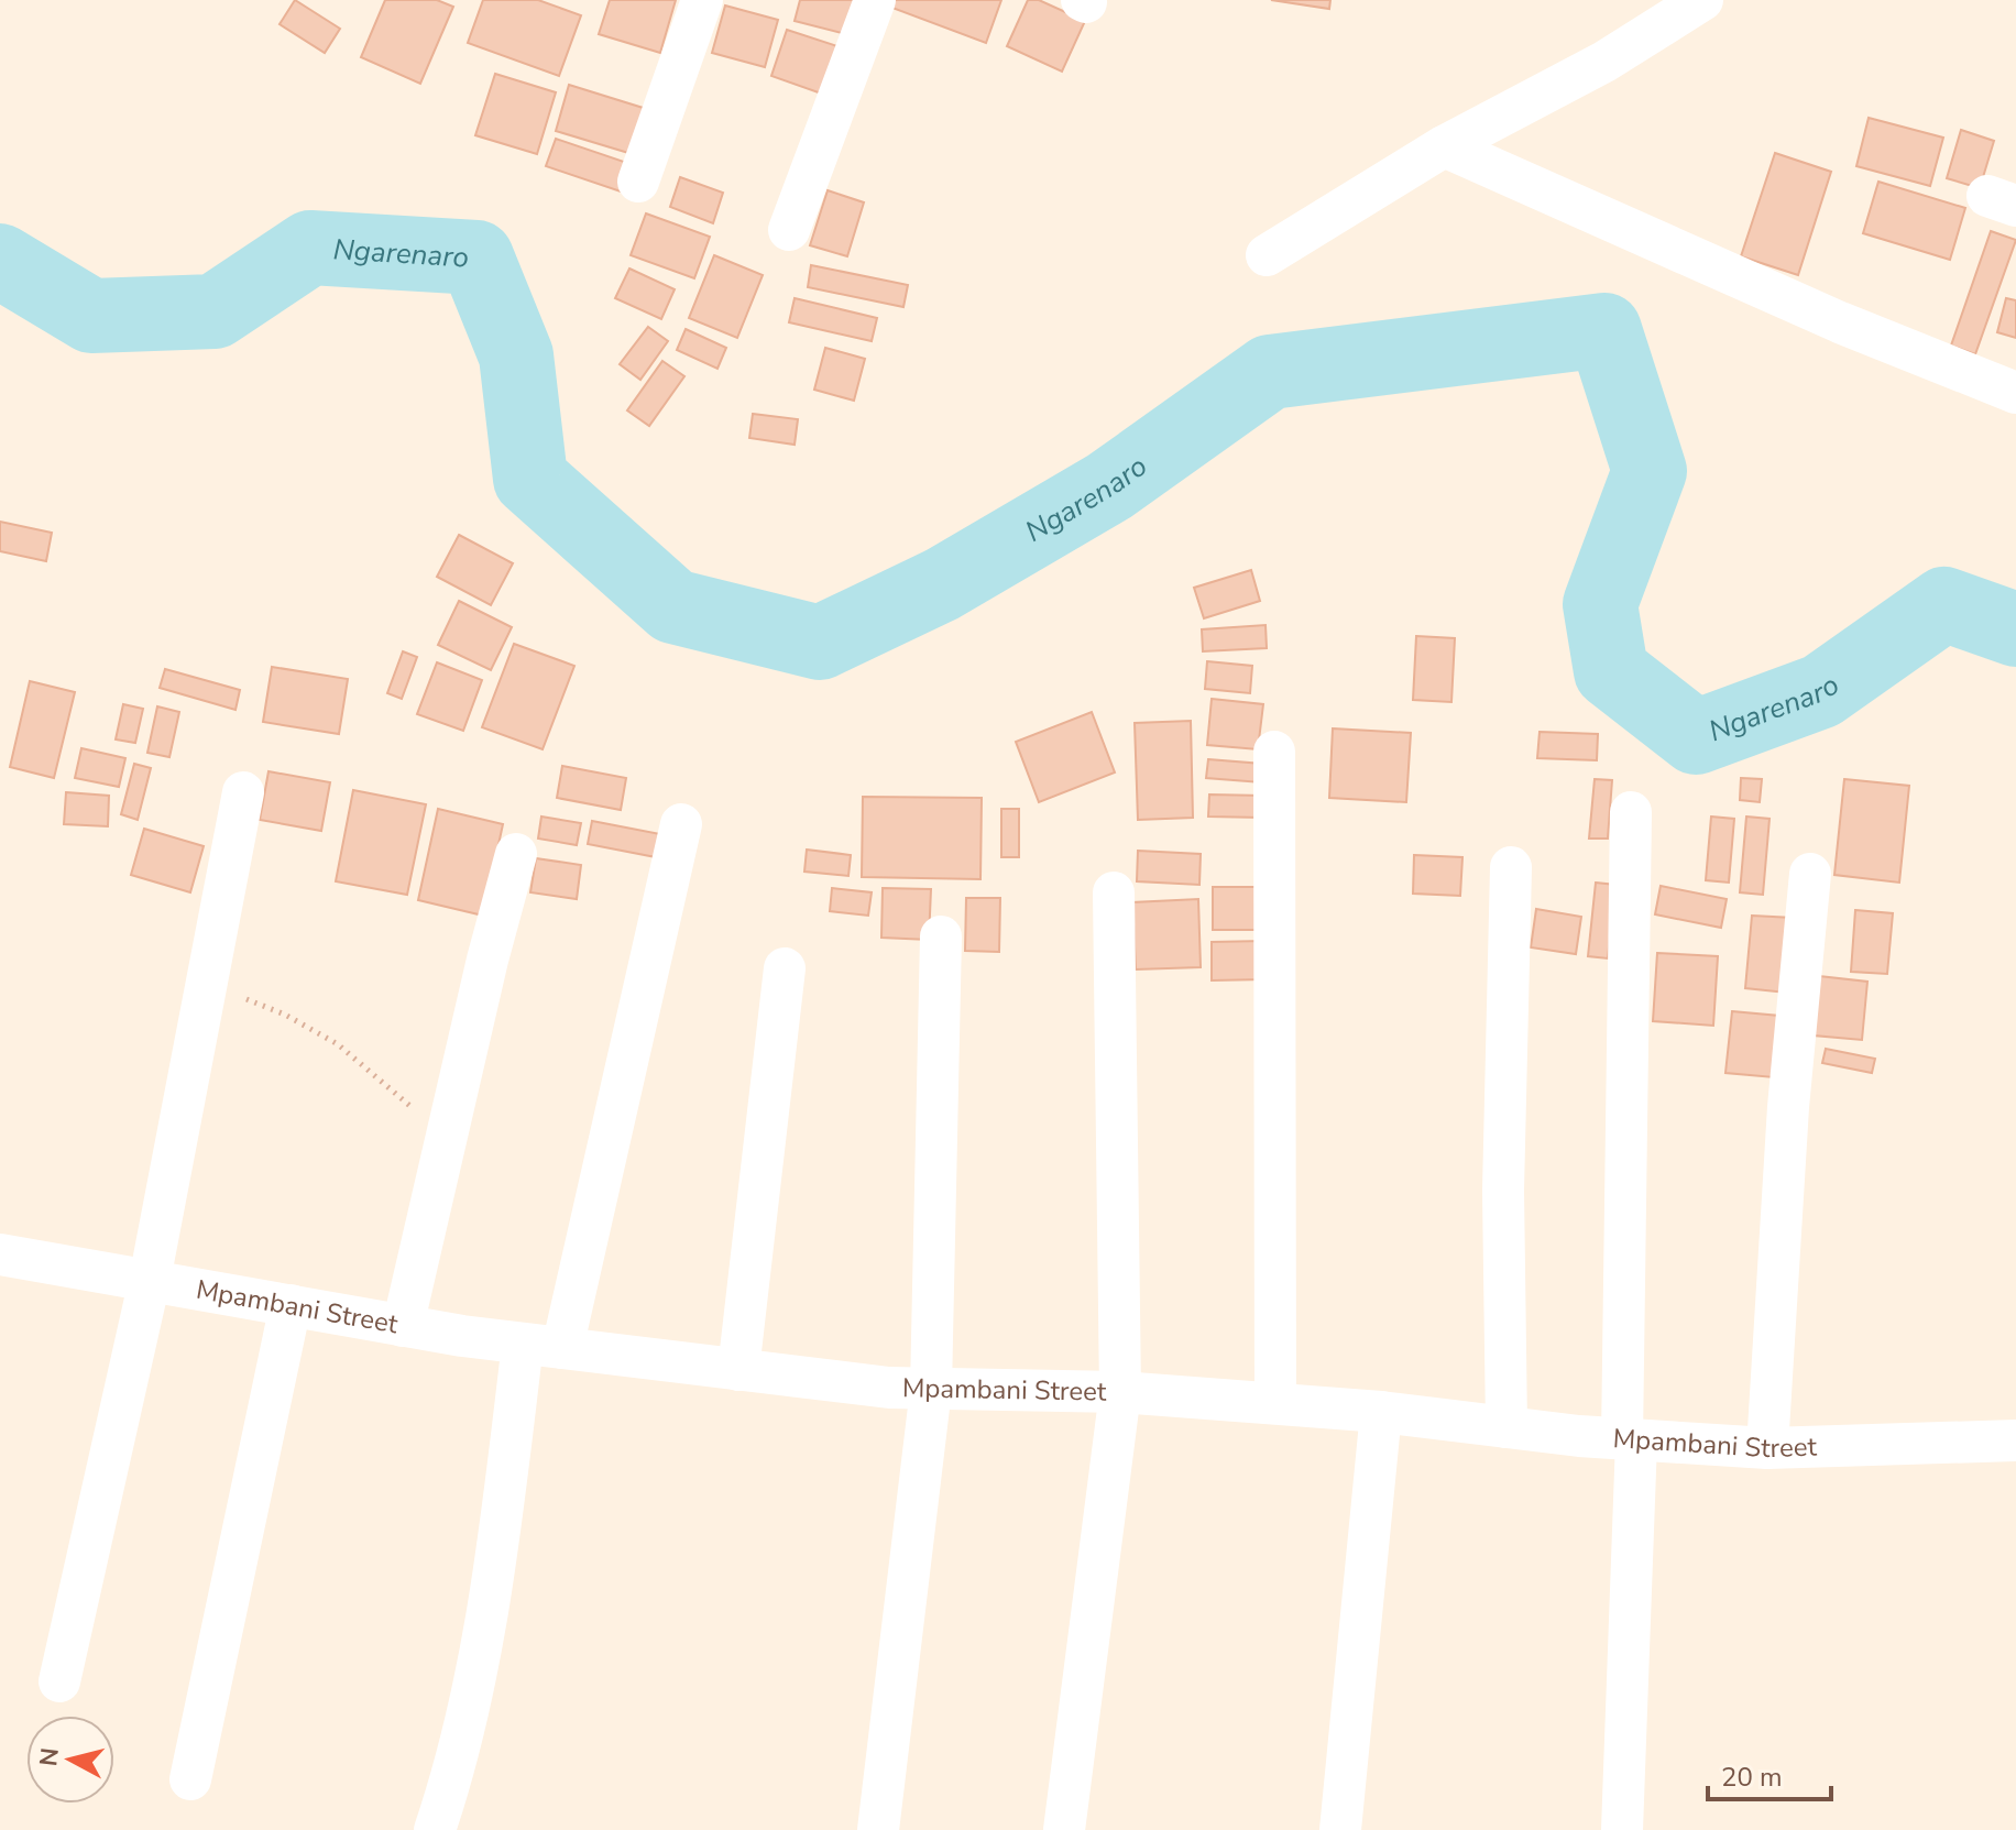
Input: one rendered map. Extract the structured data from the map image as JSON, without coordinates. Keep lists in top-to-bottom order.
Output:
{
  "streets": {
    "street": ["Mpambani Street"]
  },
  "water": ["Ngarenaro"],
  "scale_bar": "20 m",
  "north": "left"
}
